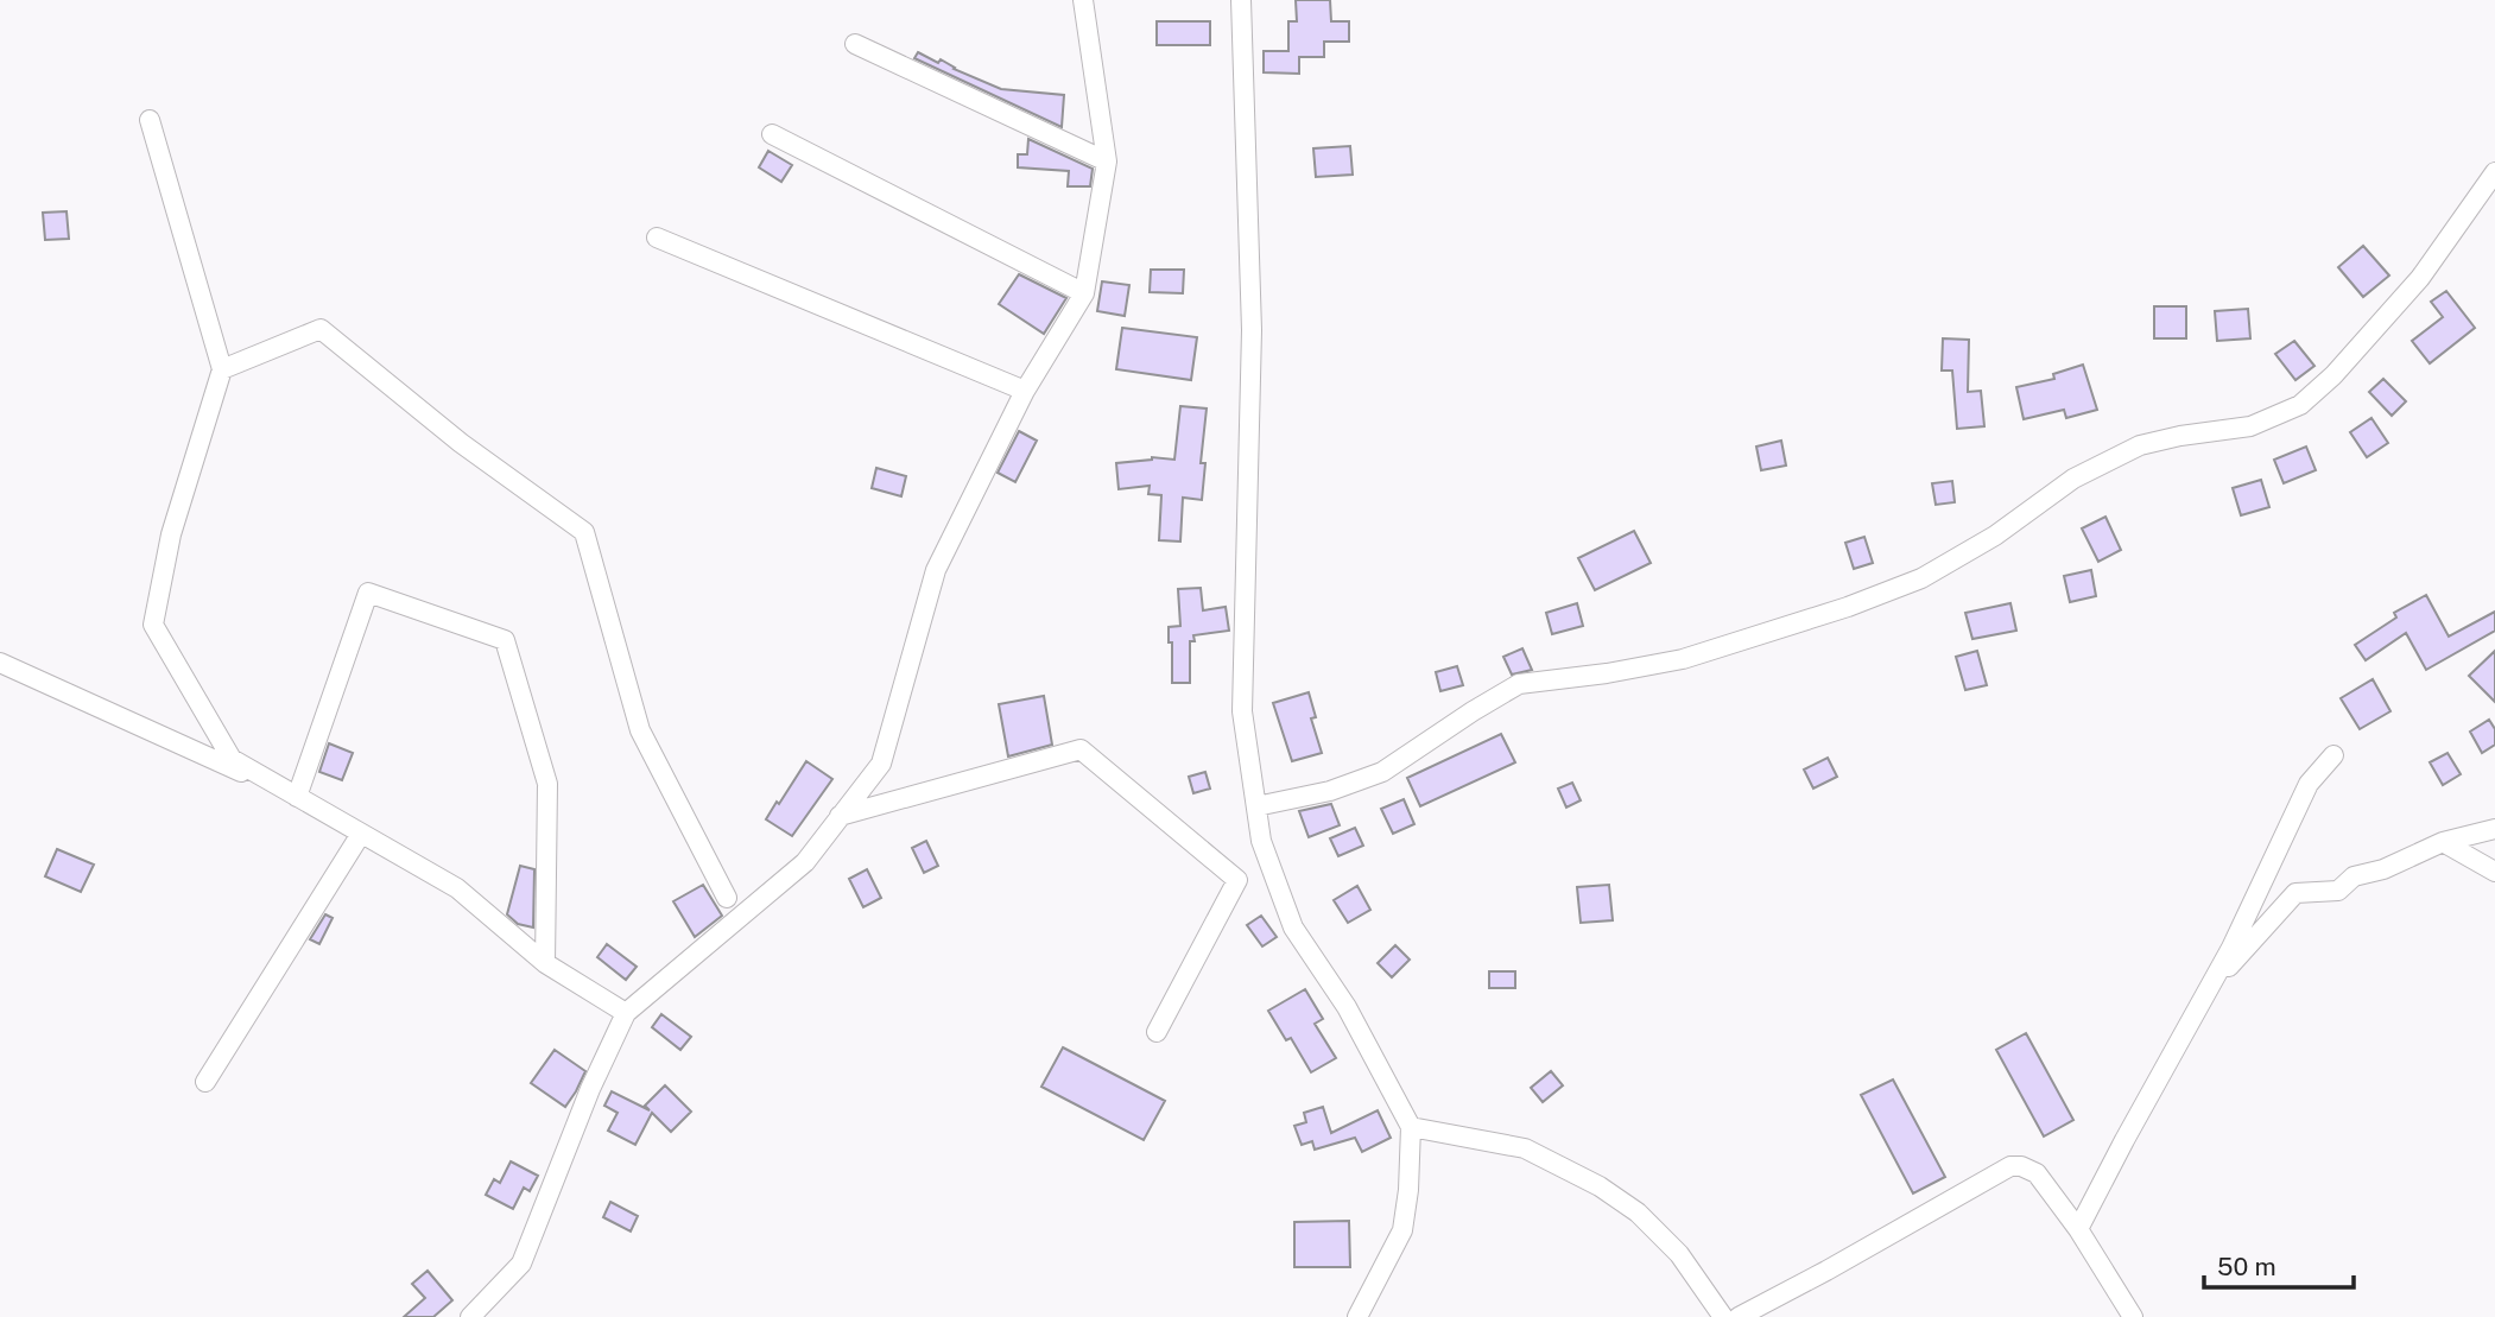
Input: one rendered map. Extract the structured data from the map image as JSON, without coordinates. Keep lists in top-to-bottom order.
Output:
{
  "scale_bar": "50 m"
}
